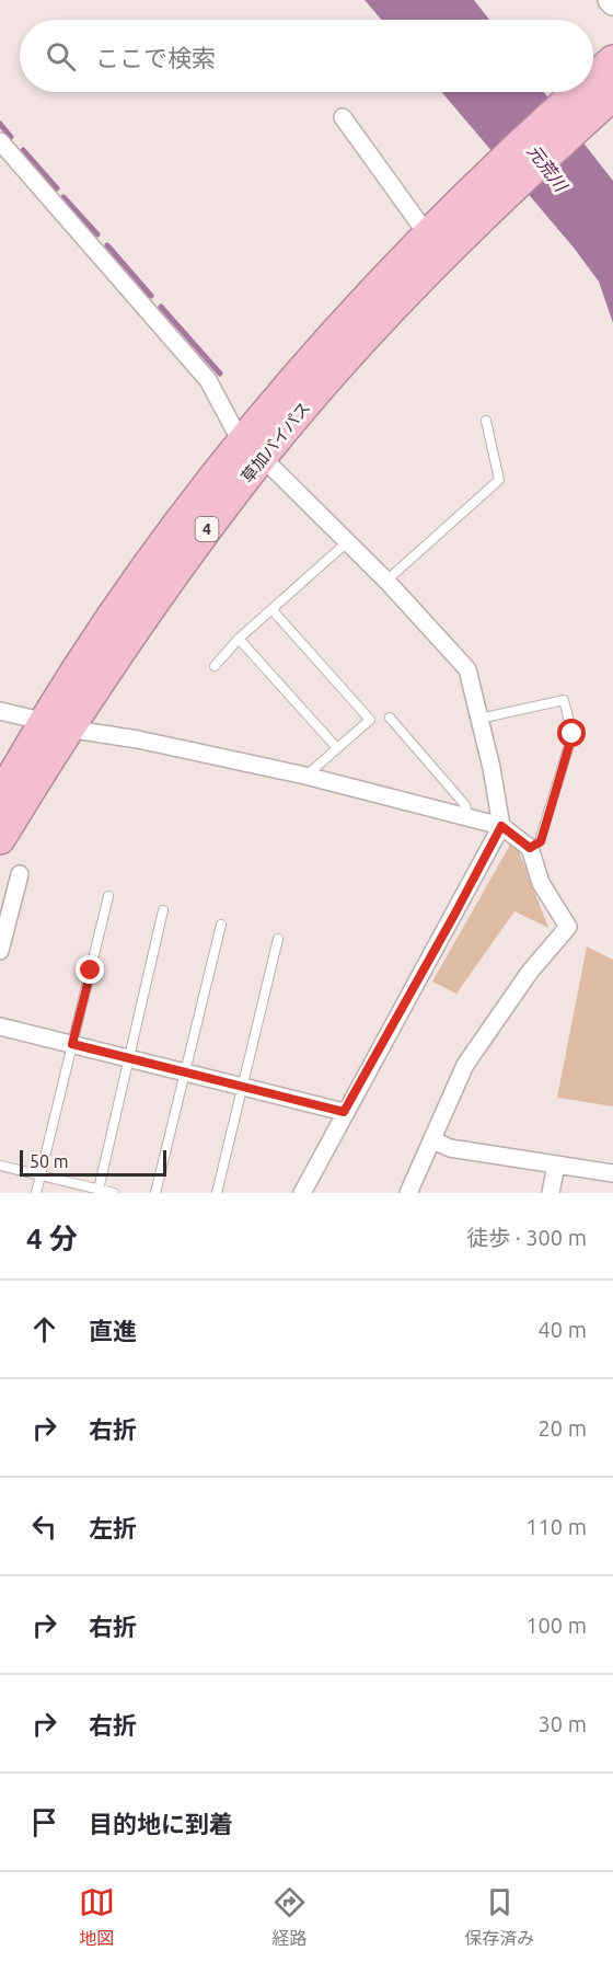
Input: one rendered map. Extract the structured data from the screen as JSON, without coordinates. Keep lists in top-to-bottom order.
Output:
{
  "streets": {
    "highway": ["草加バイパス", "4"]
  },
  "water": ["元荒川"],
  "scale_bar": "50 m",
  "page": {
    "search": "ここで検索",
    "scale": "50 m",
    "heading": ["4 分", "徒歩 · 300 m"],
    "list": [
      ["直進", "40 m"],
      ["右折", "20 m"],
      ["左折", "110 m"],
      ["右折", "100 m"],
      ["右折", "30 m"],
      "目的地に到着"
    ],
    "nav": ["地図", "経路", "保存済み"]
  }
}
